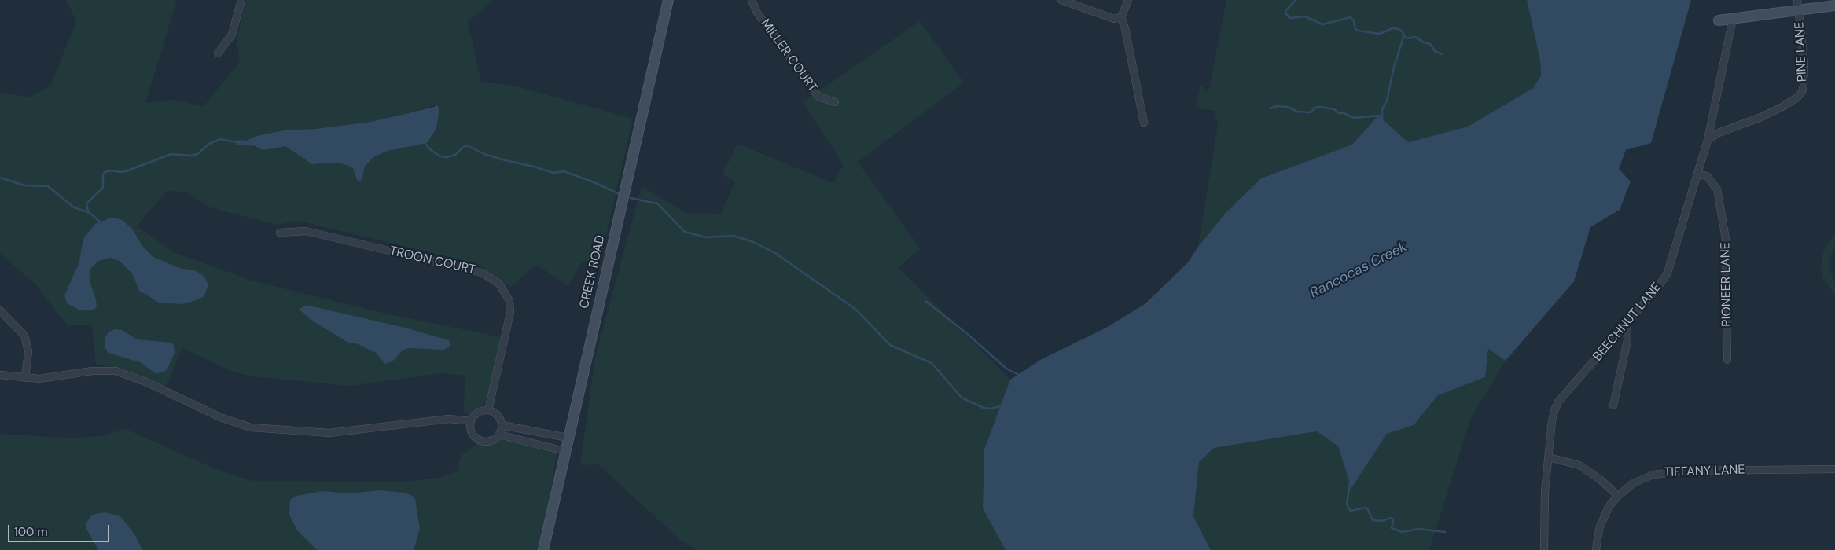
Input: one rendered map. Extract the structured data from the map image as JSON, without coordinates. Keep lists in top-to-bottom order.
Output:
{
  "streets": {
    "main road": ["CREEK ROAD"],
    "street": [
      "PINE LANE",
      "MILLER COURT",
      "TROON COURT",
      "PIONEER LANE",
      "BEECHNUT LANE",
      "TIFFANY LANE"
    ]
  },
  "crossings": [
    ["PINE LANE", "BEECHNUT LANE"],
    ["PIONEER LANE", "BEECHNUT LANE"]
  ],
  "water": ["Rancocas Creek"],
  "scale_bar": "100 m"
}
